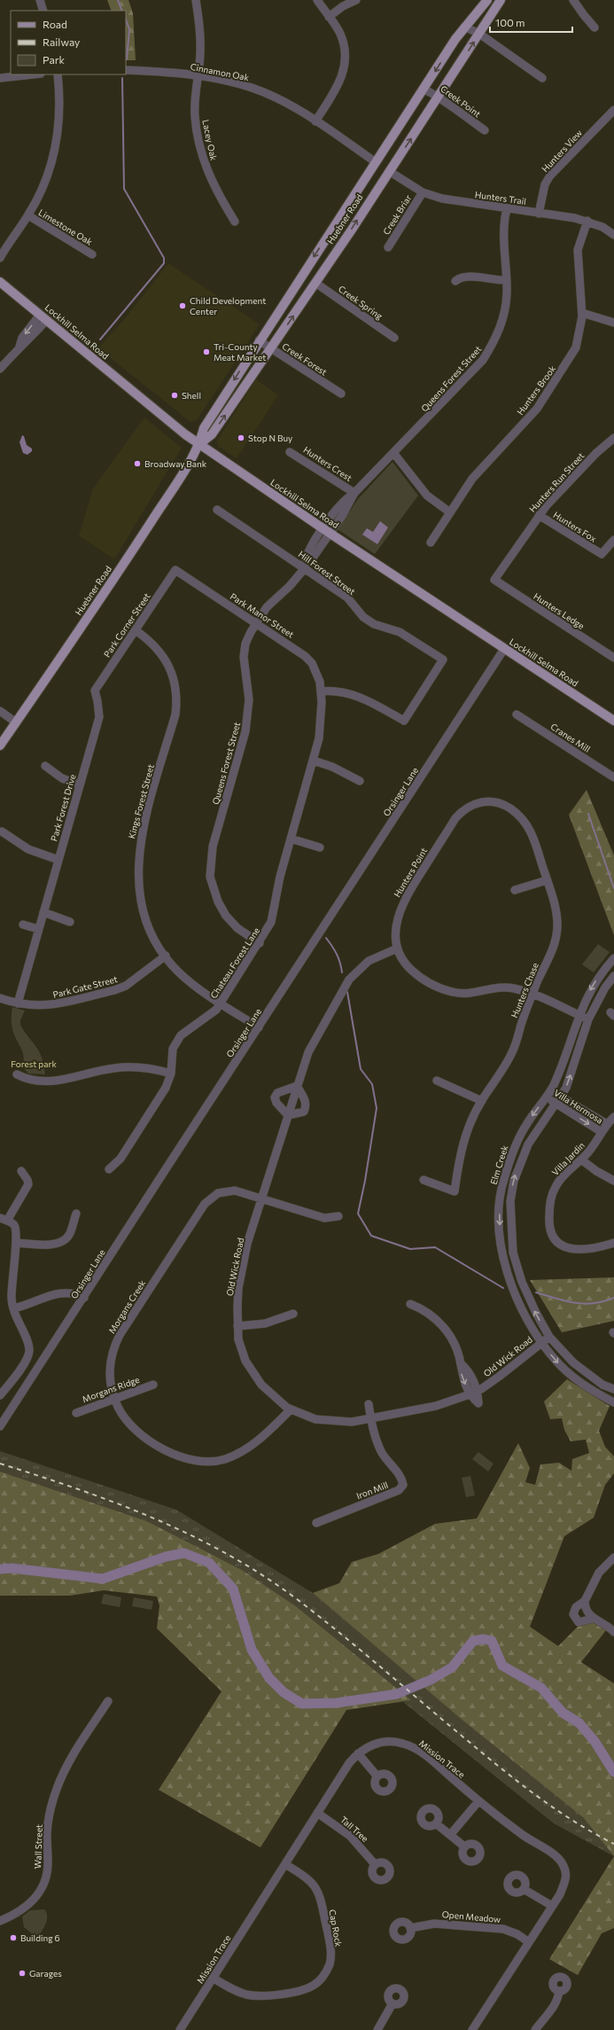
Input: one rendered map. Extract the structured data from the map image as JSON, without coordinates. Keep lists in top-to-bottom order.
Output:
{
  "streets": {
    "main road": ["Huebner Road", "Lockhill Selma Road"],
    "street": [
      "Cinnamon Oak",
      "Creek Point",
      "Lacey Oak",
      "Hunters View",
      "Hunters Trail",
      "Creek Briar",
      "Limestone Oak",
      "Creek Spring",
      "Creek Forest",
      "Queens Forest Street",
      "Hunters Brook",
      "Hunters Crest",
      "Hunters Run Street",
      "Hunters Fox",
      "Hill Forest Street",
      "Hunters Ledge",
      "Park Manor Street",
      "Park Corner Street",
      "Cranes Mill",
      "Orsinger Lane",
      "Kings Forest Street",
      "Park Forest Drive",
      "Hunters Point",
      "Chateau Forest Lane",
      "Park Gate Street",
      "Hunters Chase",
      "Villa Hermosa",
      "Villa Jardin",
      "Elm Creek",
      "Old Wick Road",
      "Morgans Creek",
      "Morgans Ridge",
      "Iron Mill",
      "Mission Trace",
      "Tall Tree",
      "Wall Street",
      "Open Meadow",
      "Cap Rock"
    ]
  },
  "crossings": [
    ["Cinnamon Oak", "Lacey Oak"],
    ["Cinnamon Oak", "Huebner Road"],
    ["Creek Point", "Huebner Road"],
    ["Hunters View", "Hunters Trail"],
    ["Hunters Trail", "Creek Briar"],
    ["Hunters Trail", "Huebner Road"],
    ["Hunters Trail", "Queens Forest Street"],
    ["Hunters Trail", "Hunters Brook"],
    ["Huebner Road", "Creek Spring"],
    ["Huebner Road", "Lockhill Selma Road"],
    ["Huebner Road", "Creek Forest"],
    ["Lockhill Selma Road", "Queens Forest Street"],
    ["Lockhill Selma Road", "Orsinger Lane"],
    ["Queens Forest Street", "Hunters Crest"],
    ["Queens Forest Street", "Hill Forest Street"],
    ["Queens Forest Street", "Park Manor Street"],
    ["Queens Forest Street", "Chateau Forest Lane"],
    ["Hunters Run Street", "Hunters Fox"],
    ["Hunters Run Street", "Hunters Ledge"],
    ["Hill Forest Street", "Park Manor Street"],
    ["Hill Forest Street", "Chateau Forest Lane"],
    ["Park Manor Street", "Park Corner Street"],
    ["Park Manor Street", "Chateau Forest Lane"],
    ["Park Corner Street", "Kings Forest Street"],
    ["Park Corner Street", "Park Forest Drive"],
    ["Orsinger Lane", "Kings Forest Street"],
    ["Kings Forest Street", "Chateau Forest Lane"],
    ["Kings Forest Street", "Park Gate Street"],
    ["Park Forest Drive", "Park Gate Street"],
    ["Hunters Point", "Hunters Chase"],
    ["Hunters Point", "Elm Creek"],
    ["Hunters Point", "Old Wick Road"],
    ["Villa Hermosa", "Villa Jardin"],
    ["Villa Hermosa", "Elm Creek"],
    ["Elm Creek", "Old Wick Road"],
    ["Old Wick Road", "Morgans Creek"],
    ["Old Wick Road", "Iron Mill"],
    ["Morgans Creek", "Morgans Ridge"],
    ["Mission Trace", "Tall Tree"],
    ["Mission Trace", "Open Meadow"],
    ["Mission Trace", "Cap Rock"]
  ],
  "parks": ["Forest park"],
  "places": [
    "Child Development Center",
    "Tri-County Meat Market",
    "Shell",
    "Stop N Buy",
    "Broadway Bank",
    "Building 6",
    "Garages"
  ],
  "legend": ["Road", "Railway", "Park"],
  "scale_bar": "100 m"
}
